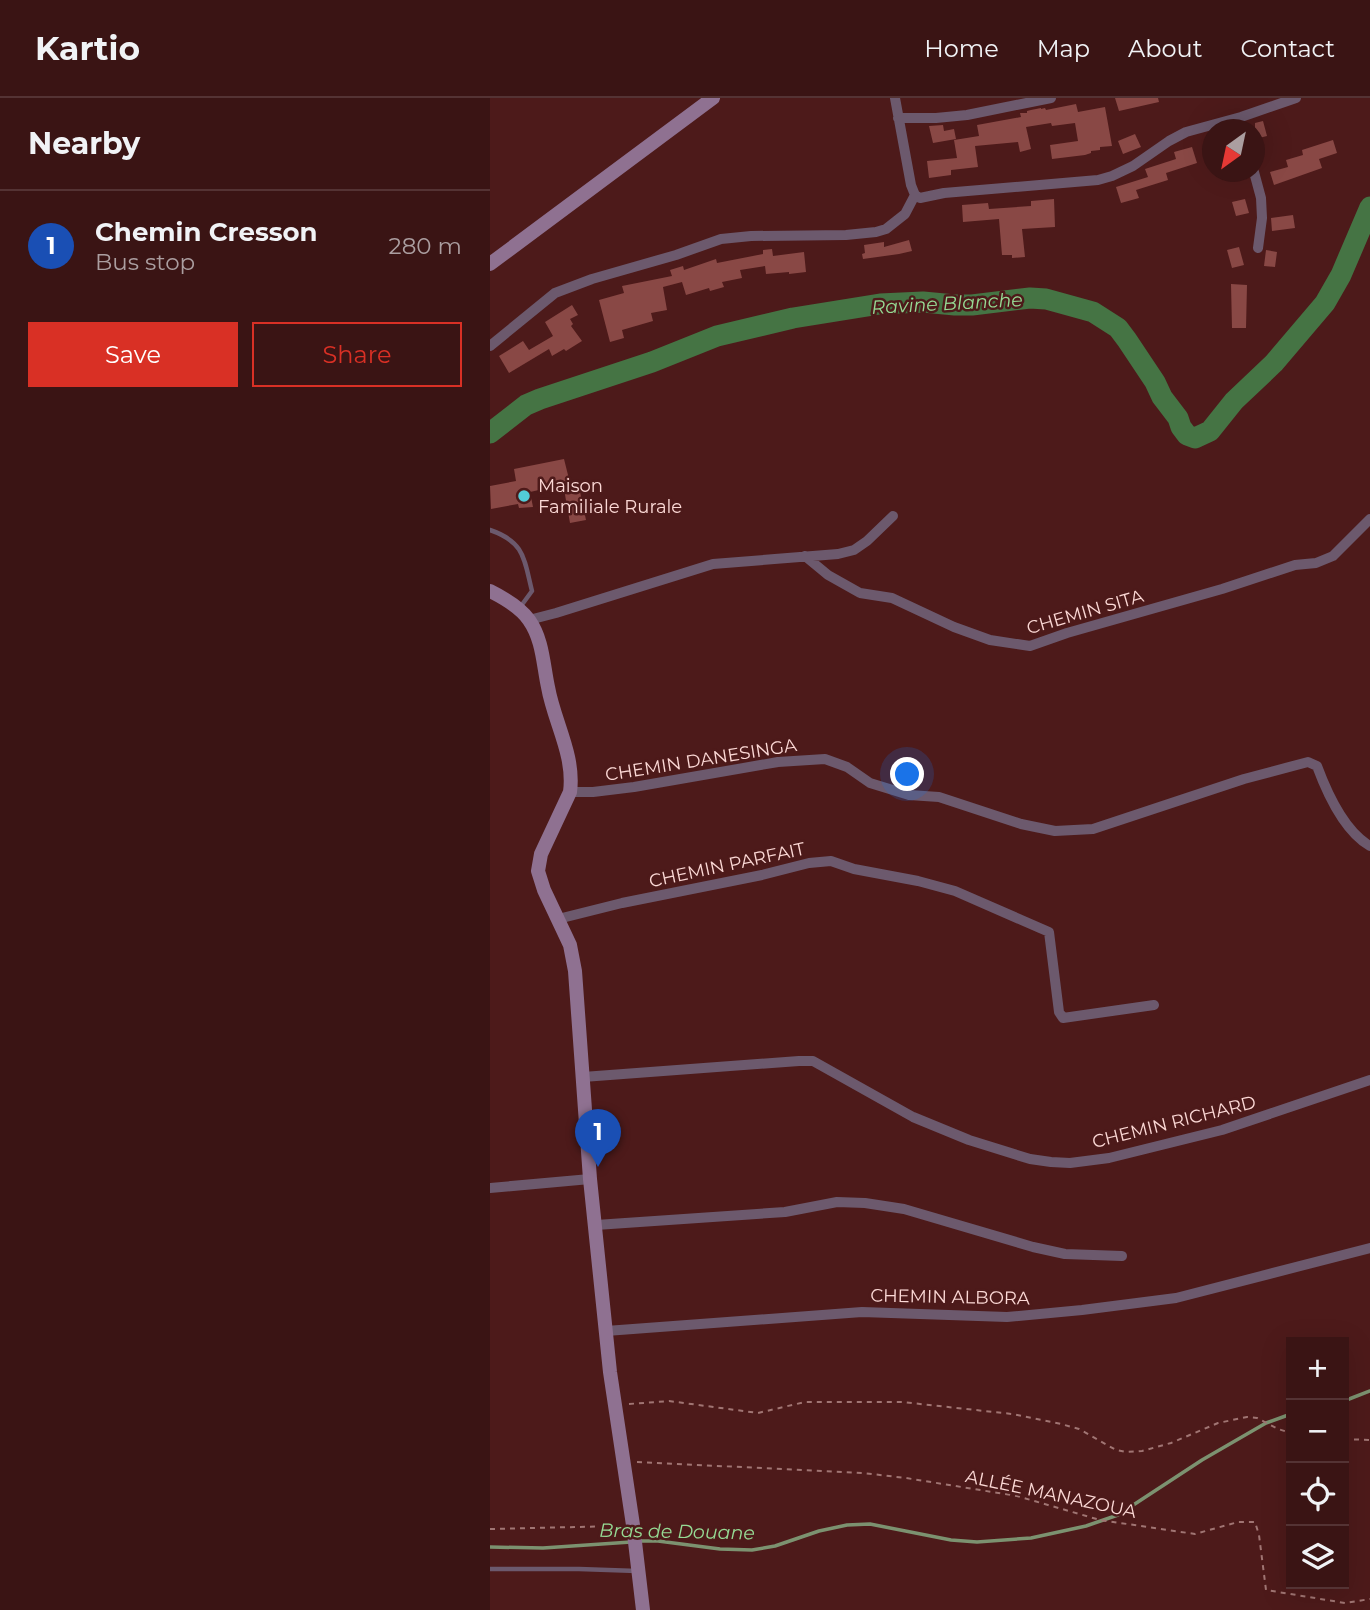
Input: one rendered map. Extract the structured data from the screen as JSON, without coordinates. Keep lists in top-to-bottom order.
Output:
{
  "streets": {
    "street": [
      "CHEMIN SITA",
      "CHEMIN DANESINGA",
      "CHEMIN PARFAIT",
      "CHEMIN RICHARD",
      "CHEMIN ALBORA"
    ],
    "path": ["ALLÉE MANAZOUA"]
  },
  "water": ["Ravine Blanche", "Bras de Douane"],
  "places": ["Maison Familiale Rurale"],
  "north": "bottom left",
  "page": {
    "header": "Kartio",
    "nav": [
      "Home",
      "Map",
      "About",
      "Contact"
    ],
    "heading": "Nearby",
    "list": [
      {
        "mark": "1",
        "name": "Chemin Cresson",
        "note": "Bus stop",
        "value": "280 m"
      }
    ],
    "buttons": ["Save", "Share"],
    "pins": "1",
    "map_buttons": ["+", "−"]
  }
}
